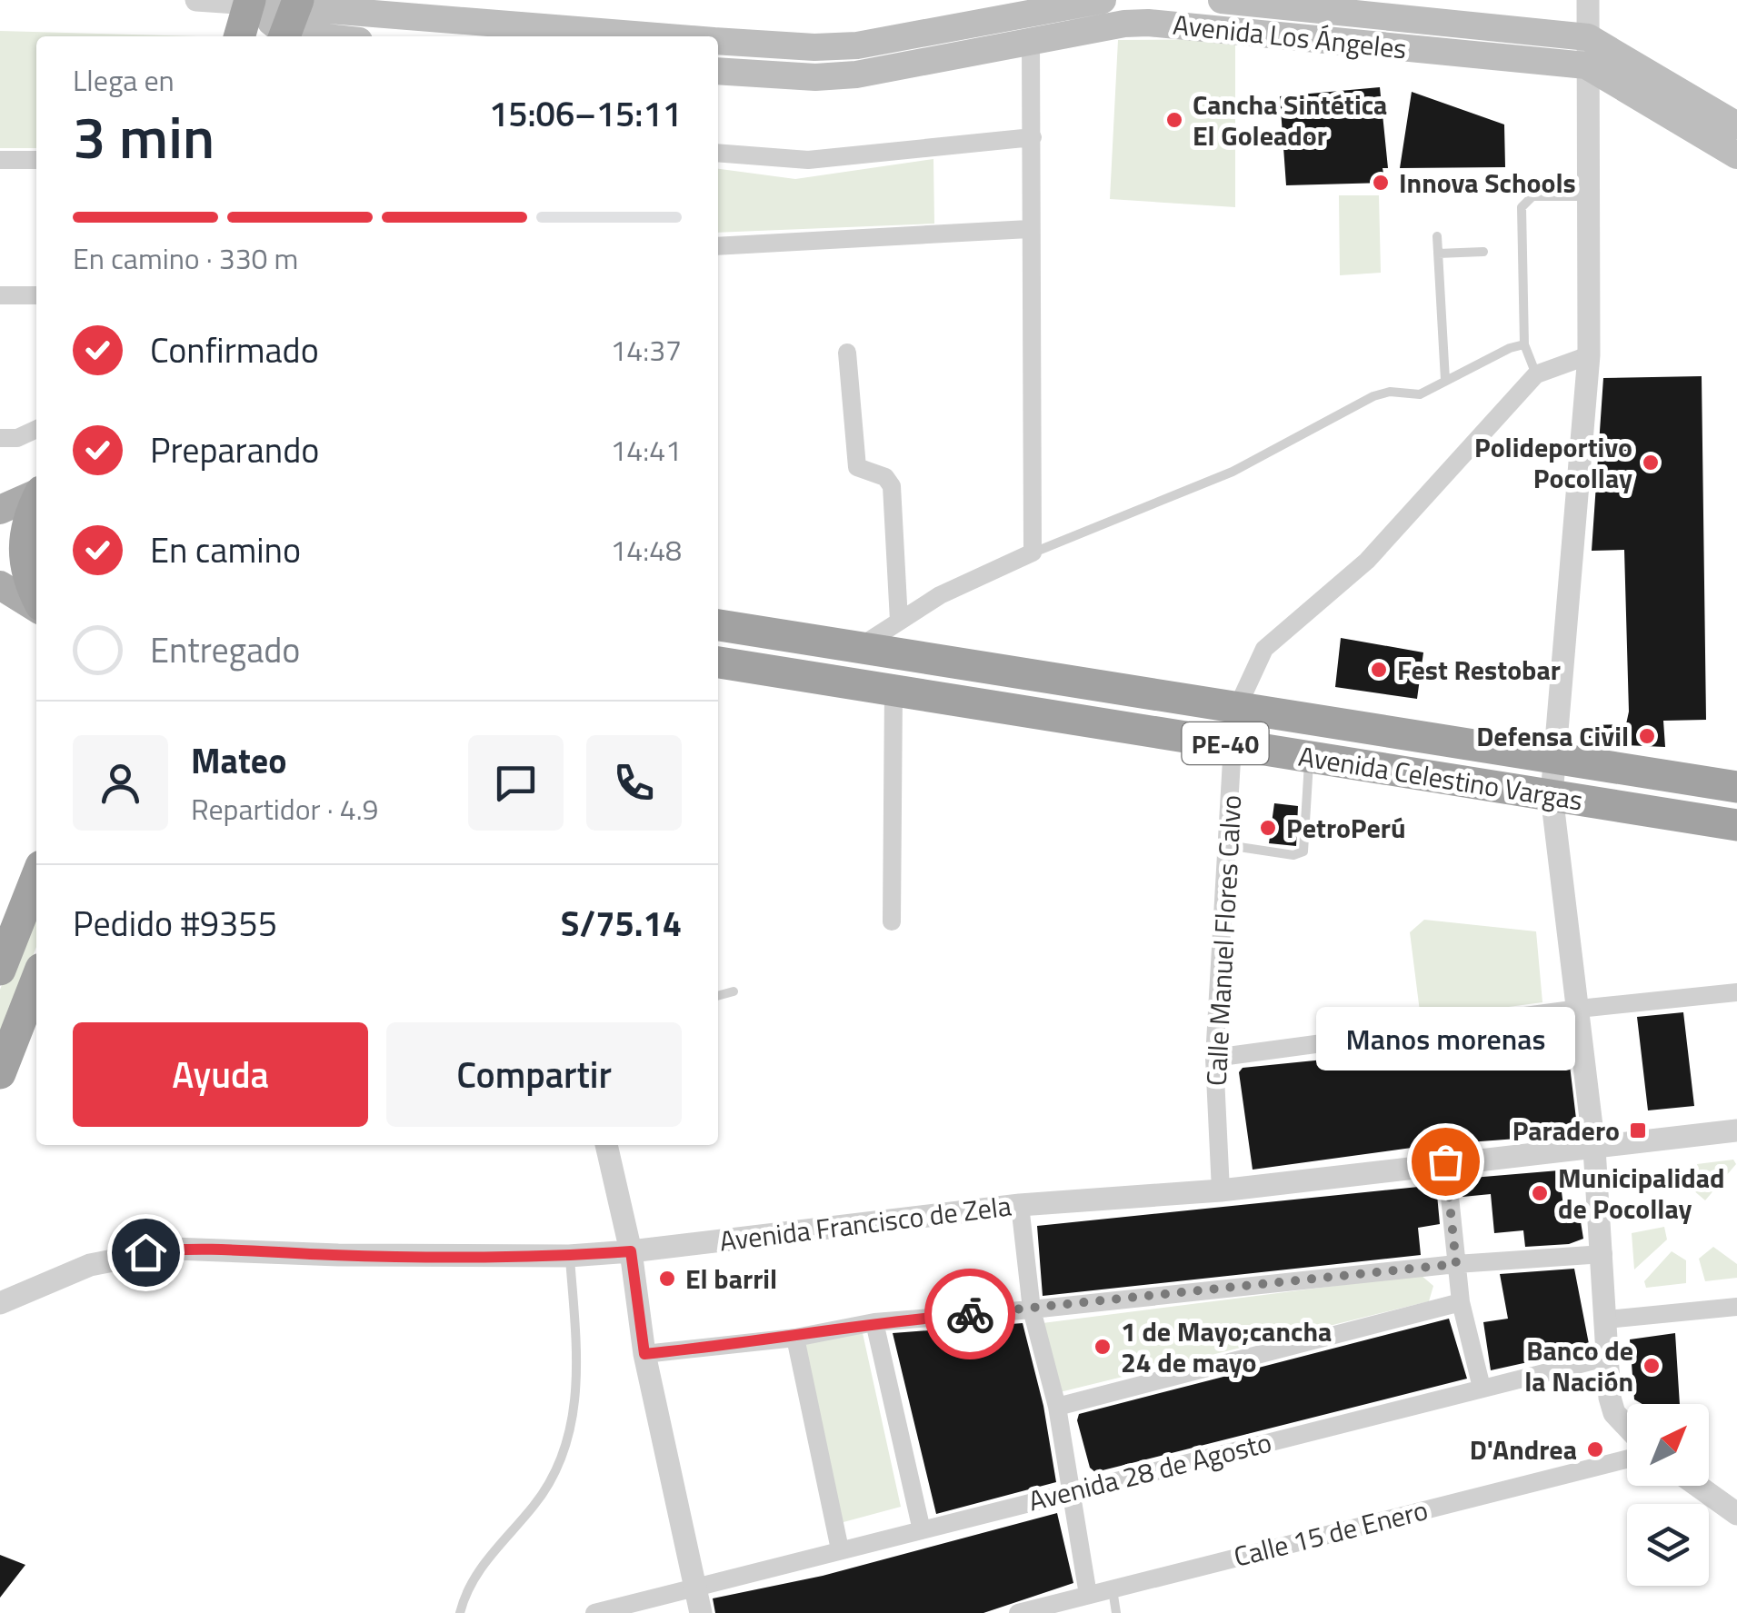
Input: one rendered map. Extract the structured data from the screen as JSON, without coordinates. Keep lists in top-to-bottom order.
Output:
{
  "streets": {
    "highway": ["PE-40", "Avenida Celestino Vargas"],
    "main road": ["Avenida Los Ángeles"],
    "street": [
      "Calle Manuel Flores Calvo",
      "Avenida Francisco de Zela",
      "Avenida 28 de Agosto",
      "Calle 15 de Enero"
    ]
  },
  "crossings": [
    ["Avenida Celestino Vargas", "Calle Manuel Flores Calvo"],
    ["Calle Manuel Flores Calvo", "Avenida Francisco de Zela"]
  ],
  "places": {
    "other": [
      "Cancha Sintética El Goleador",
      "Innova Schools",
      "Polideportivo Pocollay",
      "Fest Restobar",
      "Defensa Civil",
      "PetroPerú",
      "Manos morenas",
      "Municipalidad de Pocollay",
      "El barril",
      "1 de Mayo;cancha 24 de mayo",
      "Banco de la Nación",
      "D'Andrea"
    ],
    "transit": ["Paradero"]
  },
  "north": "top right",
  "page": {
    "heading": ["3 min", "Llega en", "15:06–15:11"],
    "panel": [
      "Mateo",
      "Repartidor · 4.9",
      "Pedido #9355",
      "S/75.14"
    ],
    "bar": "En camino · 330 m",
    "list": [
      ["Confirmado", "14:37"],
      ["Preparando", "14:41"],
      ["En camino", "14:48"],
      "Entregado"
    ],
    "buttons": ["Ayuda", "Compartir"],
    "bubble": "Manos morenas"
  }
}
